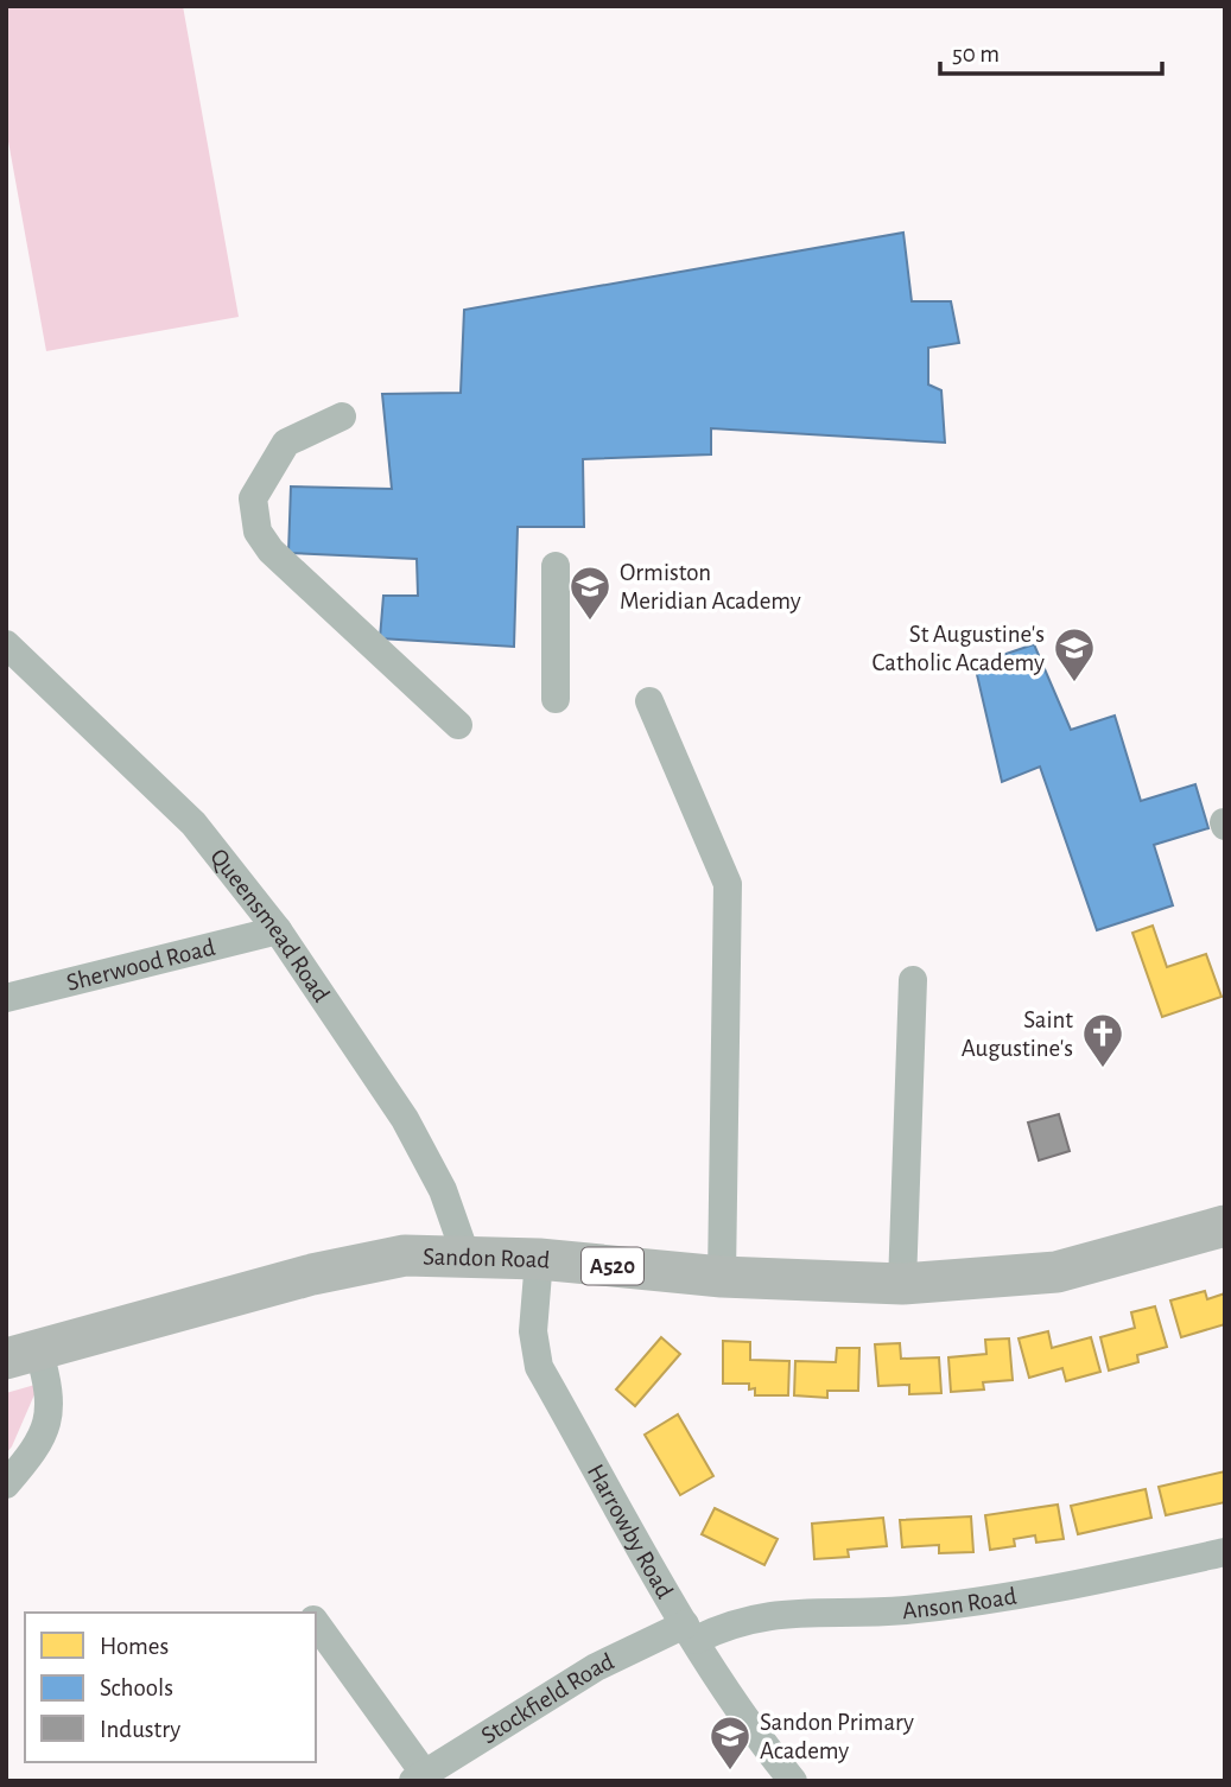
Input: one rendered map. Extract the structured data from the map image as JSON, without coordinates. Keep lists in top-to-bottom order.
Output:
{
  "streets": {
    "highway": ["Sandon Road", "A520"],
    "street": [
      "Queensmead Road",
      "Sherwood Road",
      "Harrowby Road",
      "Anson Road",
      "Stockfield Road"
    ]
  },
  "crossings": [
    ["Queensmead Road", "Sherwood Road"],
    ["Queensmead Road", "Sandon Road"],
    ["Sandon Road", "Harrowby Road"],
    ["Harrowby Road", "Anson Road"],
    ["Harrowby Road", "Stockfield Road"],
    ["Anson Road", "Stockfield Road"]
  ],
  "places": {
    "school or university": ["Ormiston Meridian Academy", "St Augustine's Catholic Academy", "Sandon Primary Academy"],
    "church": ["Saint Augustine's"]
  },
  "legend": ["Homes", "Schools", "Industry"],
  "scale_bar": "50 m"
}
